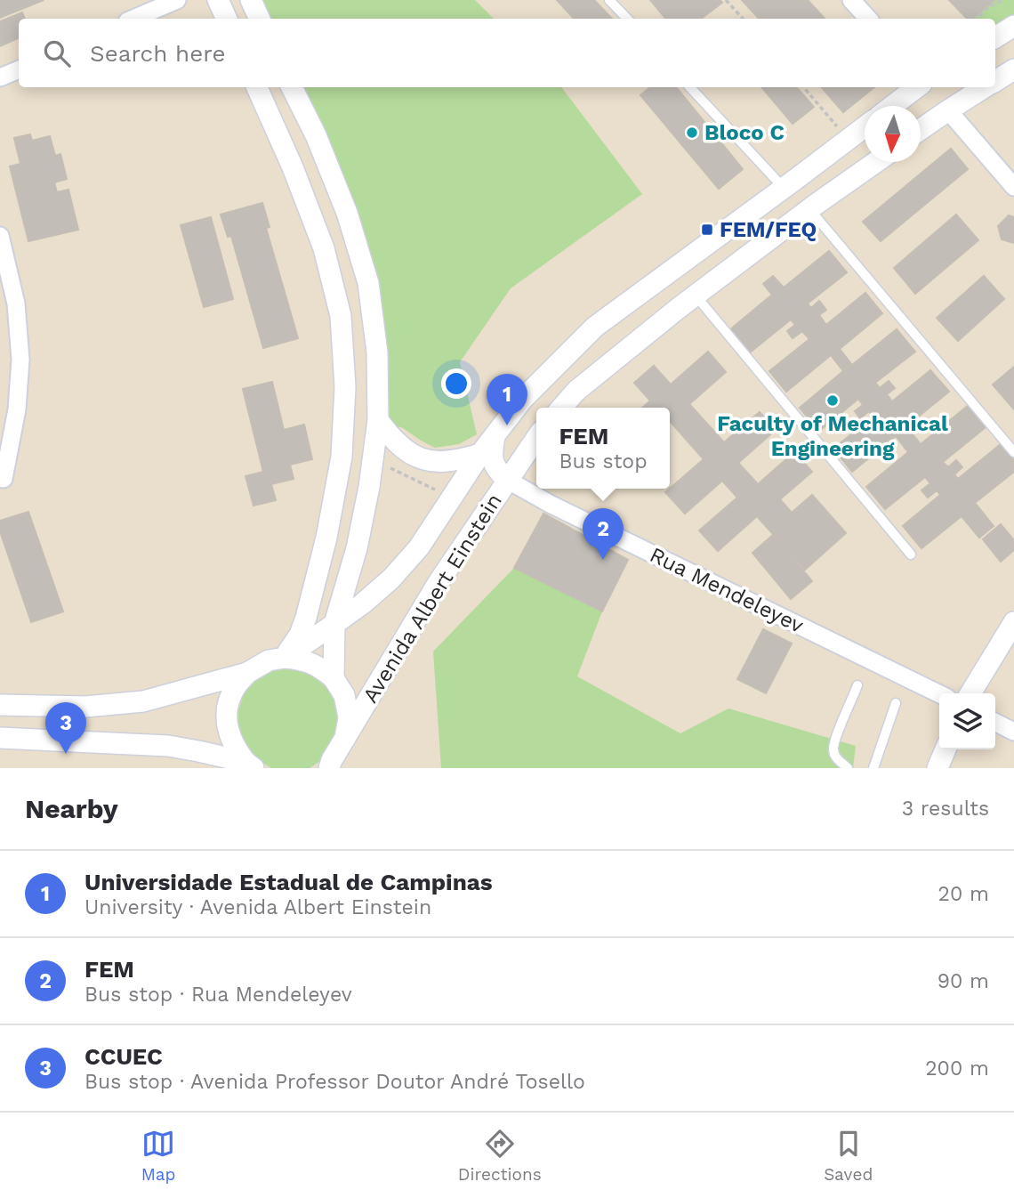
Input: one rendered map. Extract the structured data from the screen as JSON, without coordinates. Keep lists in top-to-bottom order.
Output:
{
  "streets": {
    "street": ["Rua Mendeleyev", "Avenida Albert Einstein"]
  },
  "crossings": [
    ["Rua Mendeleyev", "Avenida Albert Einstein"]
  ],
  "places": {
    "other": ["Bloco C", "Faculty of Mechanical Engineering"],
    "transit": ["FEM/FEQ"]
  },
  "north": "bottom",
  "page": {
    "search": "Search here",
    "pins": ["1", "2", "3"],
    "popup": ["FEM", "Bus stop"],
    "heading": ["Nearby", "3 results"],
    "list": [
      {
        "mark": "1",
        "name": "Universidade Estadual de Campinas",
        "note": "University · Avenida Albert Einstein",
        "value": "20 m"
      },
      {
        "mark": "2",
        "name": "FEM",
        "note": "Bus stop · Rua Mendeleyev",
        "value": "90 m"
      },
      {
        "mark": "3",
        "name": "CCUEC",
        "note": "Bus stop · Avenida Professor Doutor André Tosello",
        "value": "200 m"
      }
    ],
    "nav": ["Map", "Directions", "Saved"]
  }
}
